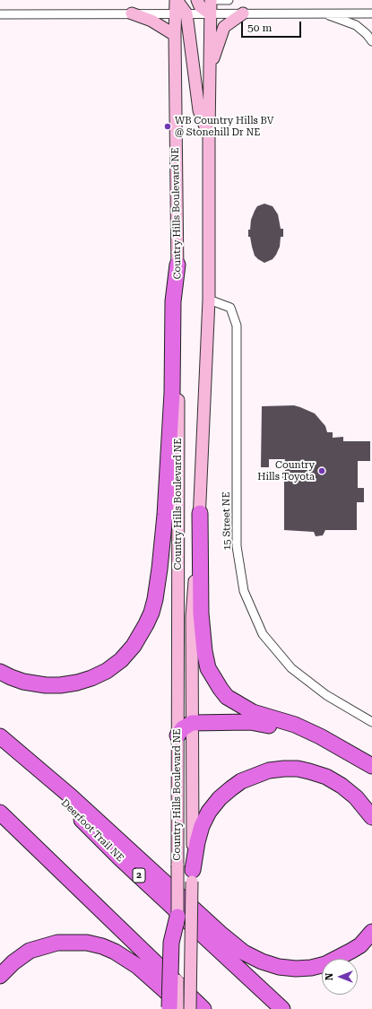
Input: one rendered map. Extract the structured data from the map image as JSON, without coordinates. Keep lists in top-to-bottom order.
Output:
{
  "streets": {
    "highway": ["Deerfoot Trail NE", "2"],
    "main road": ["Country Hills Boulevard NE"],
    "street": ["15 Street NE"]
  },
  "crossings": [
    ["Country Hills Boulevard NE", "15 Street NE"]
  ],
  "places": ["WB Country Hills BV @ Stonehill Dr NE", "Country Hills Toyota"],
  "scale_bar": "50 m",
  "north": "left"
}
